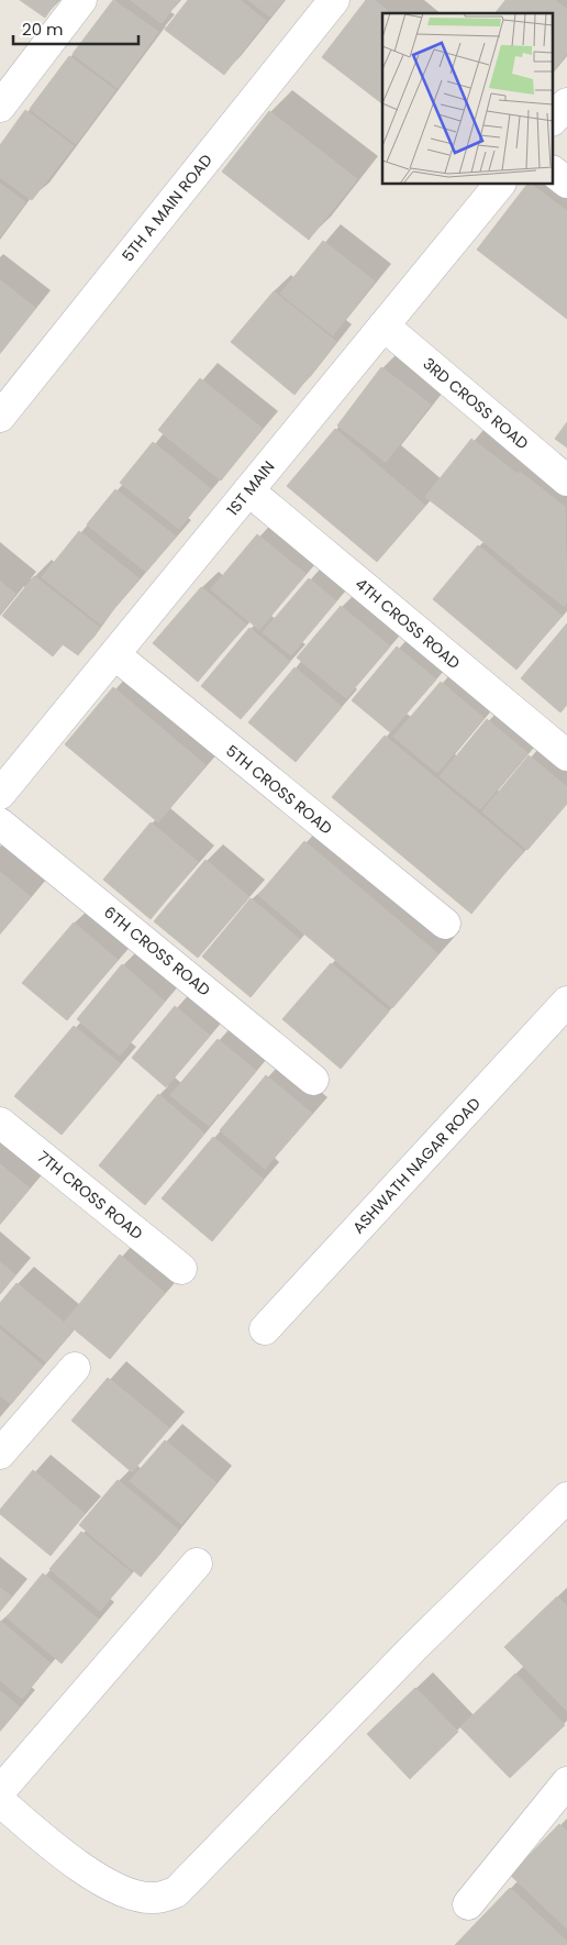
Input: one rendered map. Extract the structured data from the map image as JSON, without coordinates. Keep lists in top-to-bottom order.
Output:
{
  "streets": {
    "street": [
      "5TH A MAIN ROAD",
      "3RD CROSS ROAD",
      "1ST MAIN",
      "4TH CROSS ROAD",
      "5TH CROSS ROAD",
      "6TH CROSS ROAD",
      "ASHWATH NAGAR ROAD",
      "7TH CROSS ROAD"
    ]
  },
  "crossings": [
    ["3RD CROSS ROAD", "1ST MAIN"],
    ["1ST MAIN", "4TH CROSS ROAD"],
    ["1ST MAIN", "5TH CROSS ROAD"]
  ],
  "scale_bar": "20 m"
}
